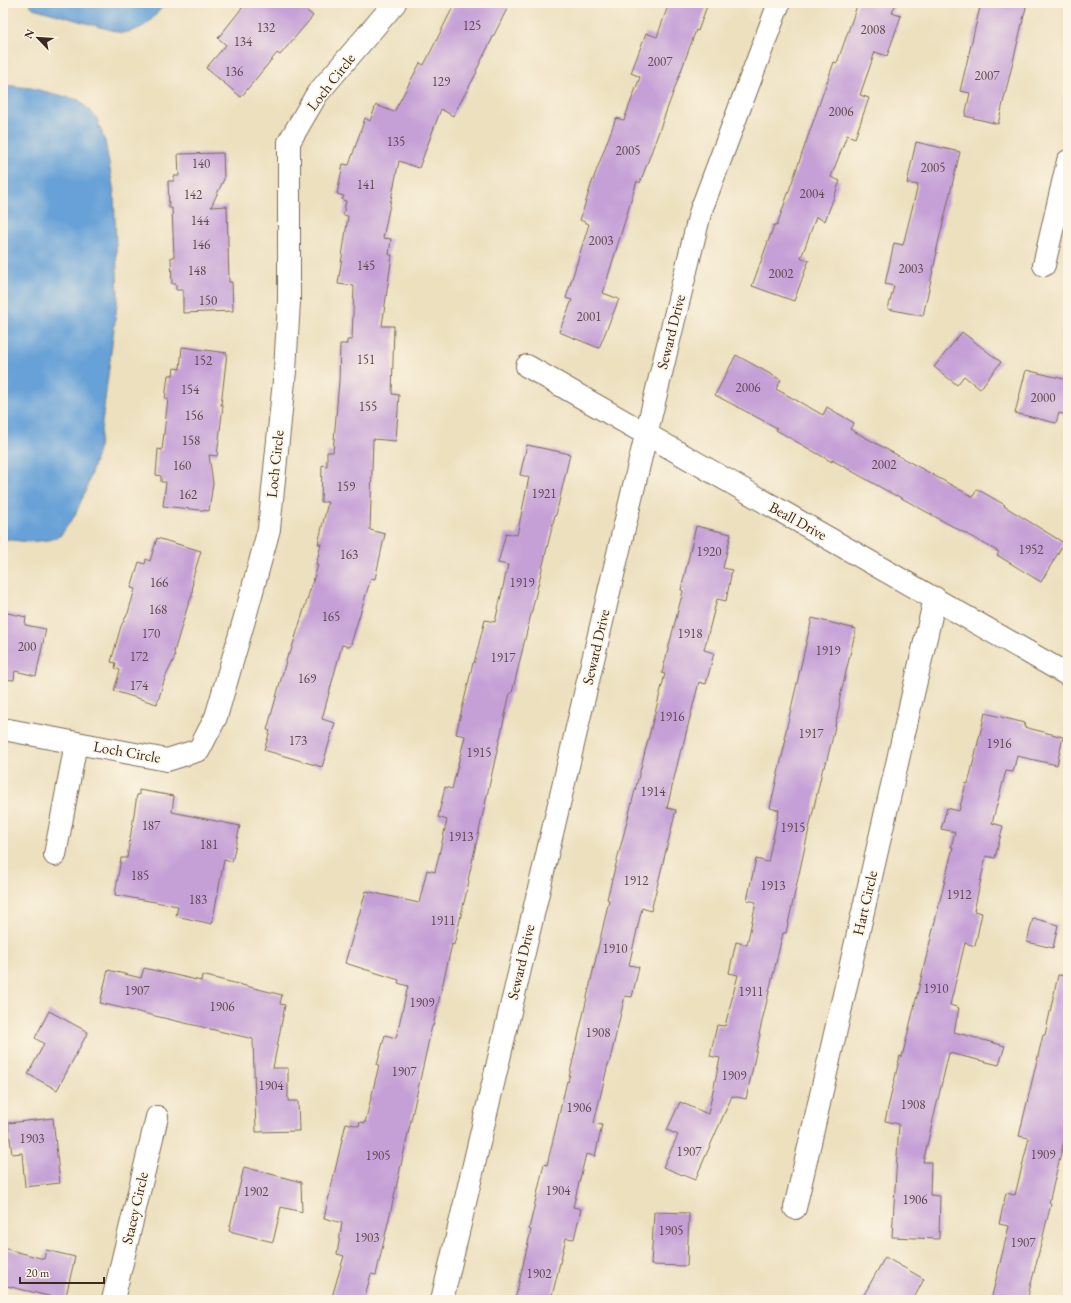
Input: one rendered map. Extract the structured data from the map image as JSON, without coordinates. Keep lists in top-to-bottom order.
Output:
{
  "streets": {
    "street": [
      "Loch Circle",
      "Seward Drive",
      "Beall Drive",
      "Hart Circle",
      "Stacey Circle"
    ]
  },
  "crossings": [
    ["Seward Drive", "Beall Drive"],
    ["Beall Drive", "Hart Circle"]
  ],
  "house_numbers": [
    "125",
    "132",
    "2008",
    "134",
    "2007",
    "136",
    "2007",
    "129",
    "2006",
    "135",
    "2005",
    "140",
    "2005",
    "141",
    "2004",
    "142",
    "144",
    "2003",
    "146",
    "145",
    "2003",
    "148",
    "2002",
    "150",
    "2001",
    "151",
    "152",
    "2006",
    "154",
    "2000",
    "155",
    "156",
    "158",
    "2002",
    "160",
    "159",
    "1921",
    "162",
    "1952",
    "1920",
    "163",
    "166",
    "1919",
    "168",
    "165",
    "170",
    "1918",
    "200",
    "1919",
    "172",
    "1917",
    "169",
    "174",
    "1916",
    "1917",
    "173",
    "1916",
    "1915",
    "1914",
    "187",
    "1915",
    "1913",
    "181",
    "185",
    "1912",
    "1913",
    "1912",
    "183",
    "1911",
    "1910",
    "1910",
    "1907",
    "1911",
    "1909",
    "1906",
    "1908",
    "1907",
    "1909",
    "1904",
    "1908",
    "1906",
    "1903",
    "1907",
    "1909",
    "1905",
    "1904",
    "1902",
    "1906",
    "1905",
    "1903",
    "1907",
    "1902"
  ],
  "scale_bar": "20 m",
  "north": "top left"
}
